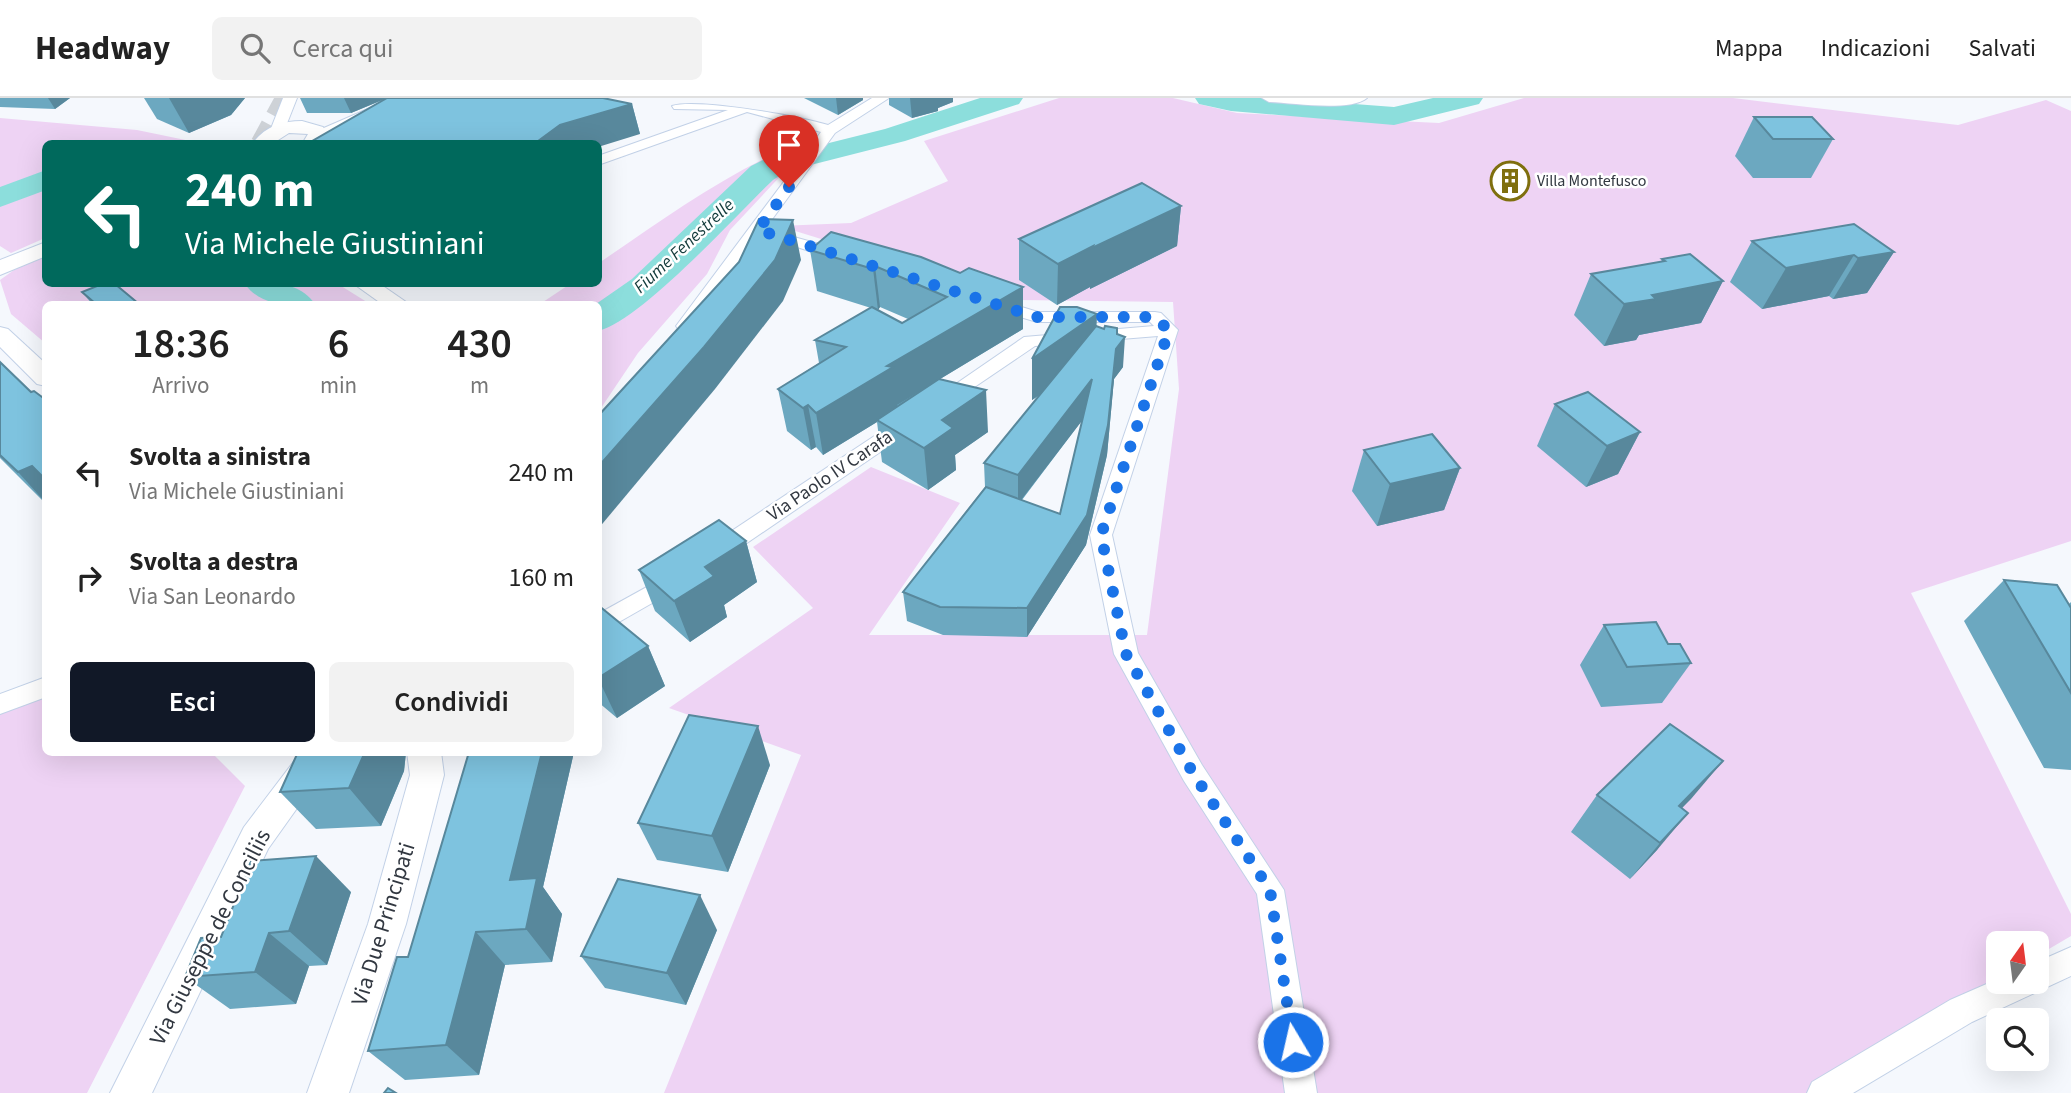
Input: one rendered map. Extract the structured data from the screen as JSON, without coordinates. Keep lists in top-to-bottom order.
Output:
{
  "streets": {
    "street": ["Via Paolo IV Carafa", "Via Due Principati", "Via Giuseppe de Conciliis"]
  },
  "water": ["Fiume Fenestrelle"],
  "places": {
    "building": ["Villa Montefusco"]
  },
  "north": "top",
  "page": {
    "header": "Headway",
    "search": "Cerca qui",
    "nav": ["Mappa", "Indicazioni", "Salvati"],
    "turn": ["240 m", "Via Michele Giustiniani"],
    "eta": [
      "18:36",
      "Arrivo",
      "6",
      "min",
      "430",
      "m"
    ],
    "list": [
      {
        "name": "Svolta a sinistra",
        "note": "Via Michele Giustiniani",
        "value": "240 m"
      },
      {
        "name": "Svolta a destra",
        "note": "Via San Leonardo",
        "value": "160 m"
      }
    ],
    "buttons": ["Esci", "Condividi"]
  }
}
